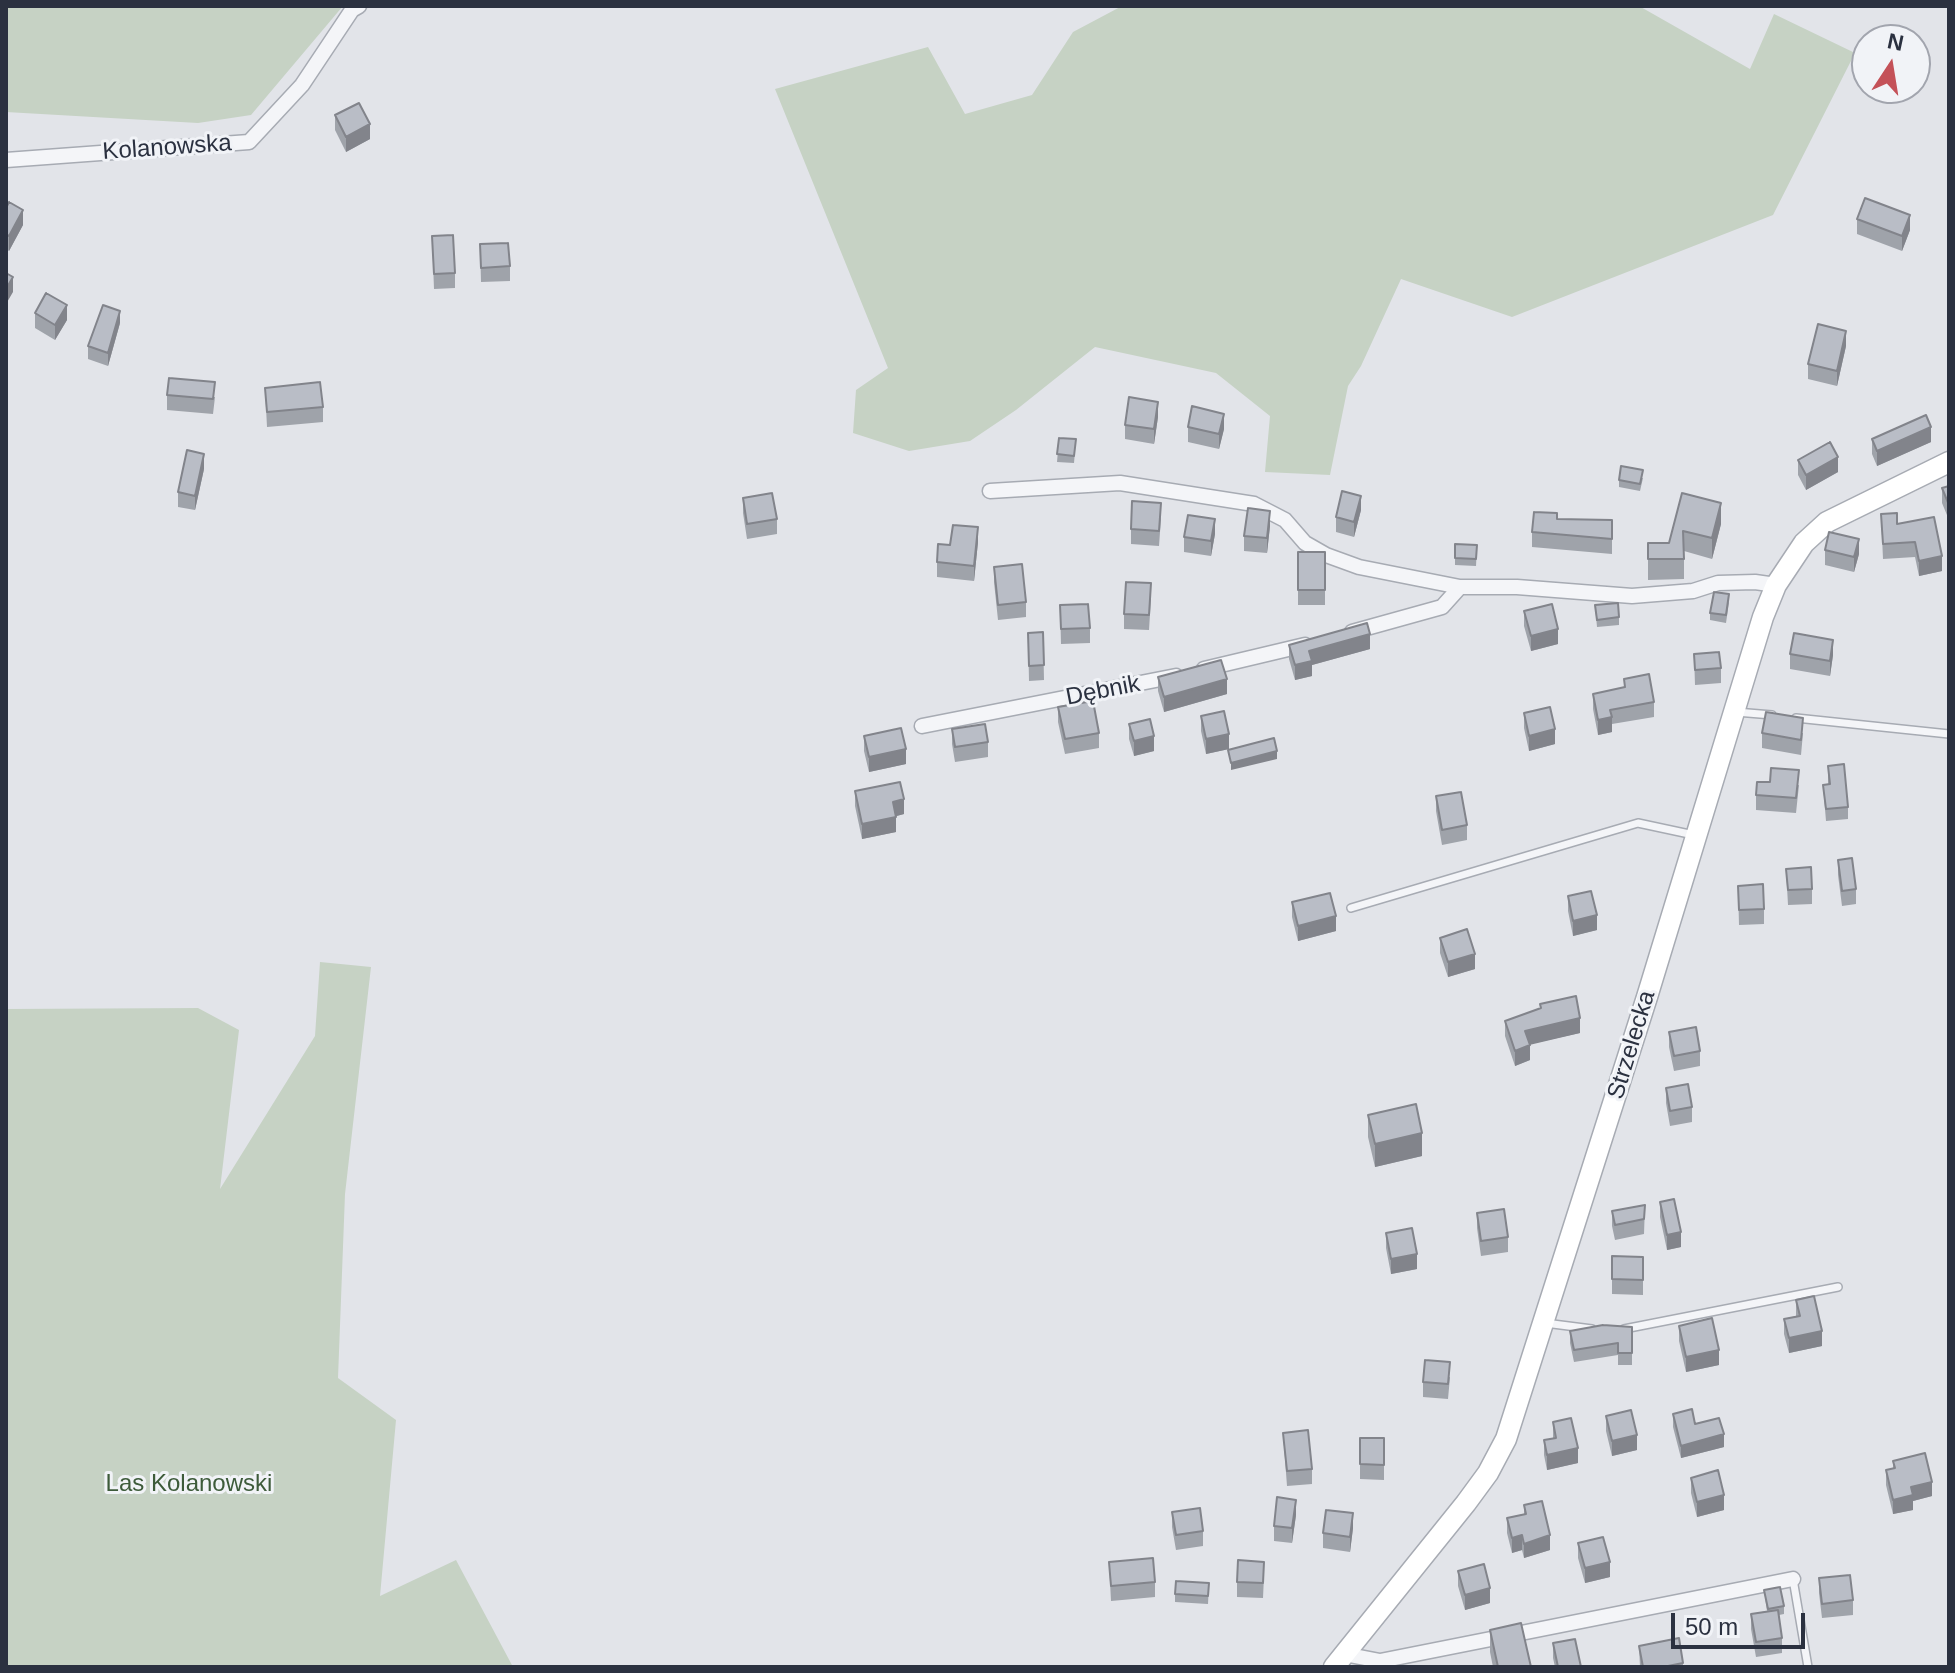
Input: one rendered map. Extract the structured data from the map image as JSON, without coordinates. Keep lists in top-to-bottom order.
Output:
{
  "streets": {
    "street": ["Kolanowska", "Dębnik", "Strzelecka"]
  },
  "parks": ["Las Kolanowski"],
  "scale_bar": "50 m",
  "north": "top"
}
